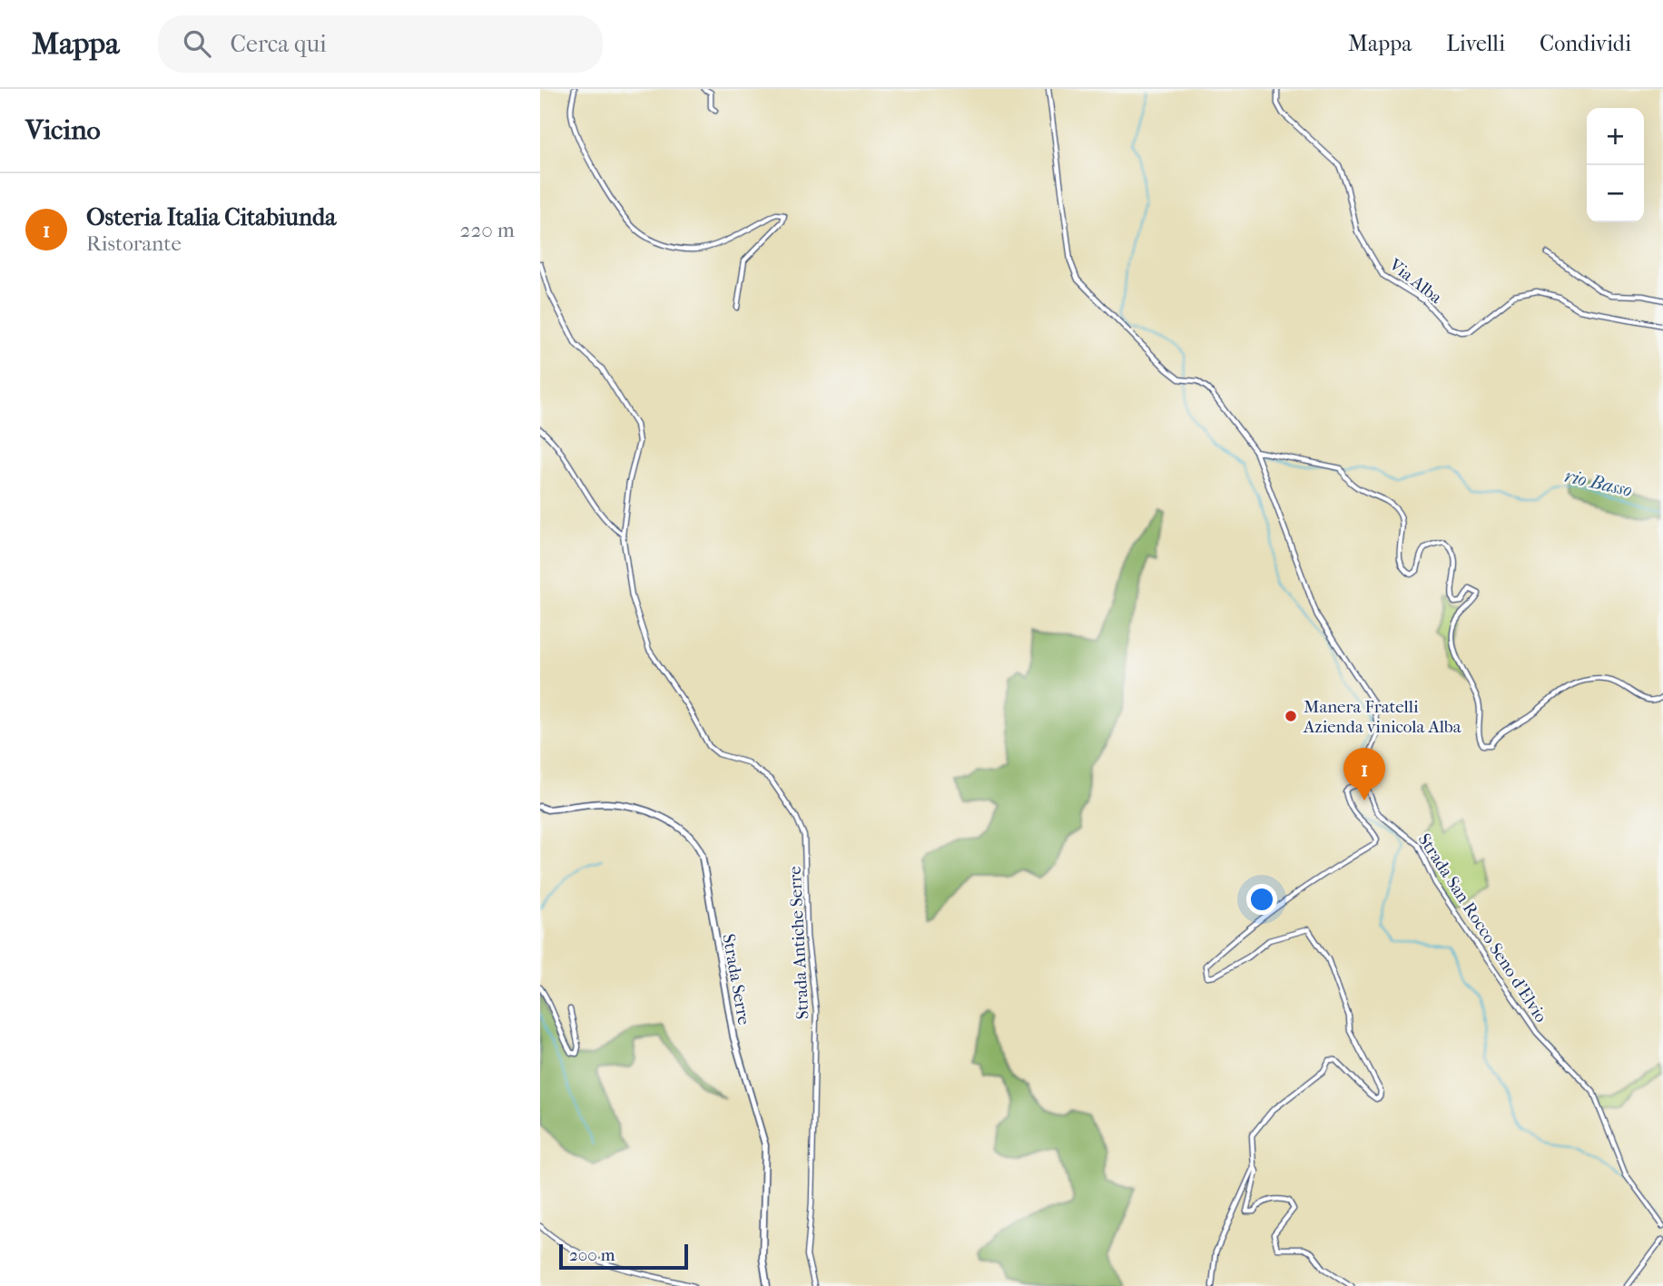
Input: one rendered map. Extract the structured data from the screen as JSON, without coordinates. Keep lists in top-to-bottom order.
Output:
{
  "streets": {
    "main road": ["Strada Serre"],
    "street": ["Via Alba", "Strada San Rocco Seno d'Elvio", "Strada Antiche Serre"]
  },
  "water": ["rio Basso"],
  "places": ["Manera Fratelli Azienda vinicola Alba"],
  "scale_bar": "200 m",
  "page": {
    "header": "Mappa",
    "search": "Cerca qui",
    "nav": ["Mappa", "Livelli", "Condividi"],
    "heading": "Vicino",
    "map_buttons": ["+", "−"],
    "list": [
      {
        "mark": "1",
        "name": "Osteria Italia Citabiunda",
        "note": "Ristorante",
        "value": "220 m"
      }
    ],
    "pins": "1",
    "scale": "200 m"
  }
}
